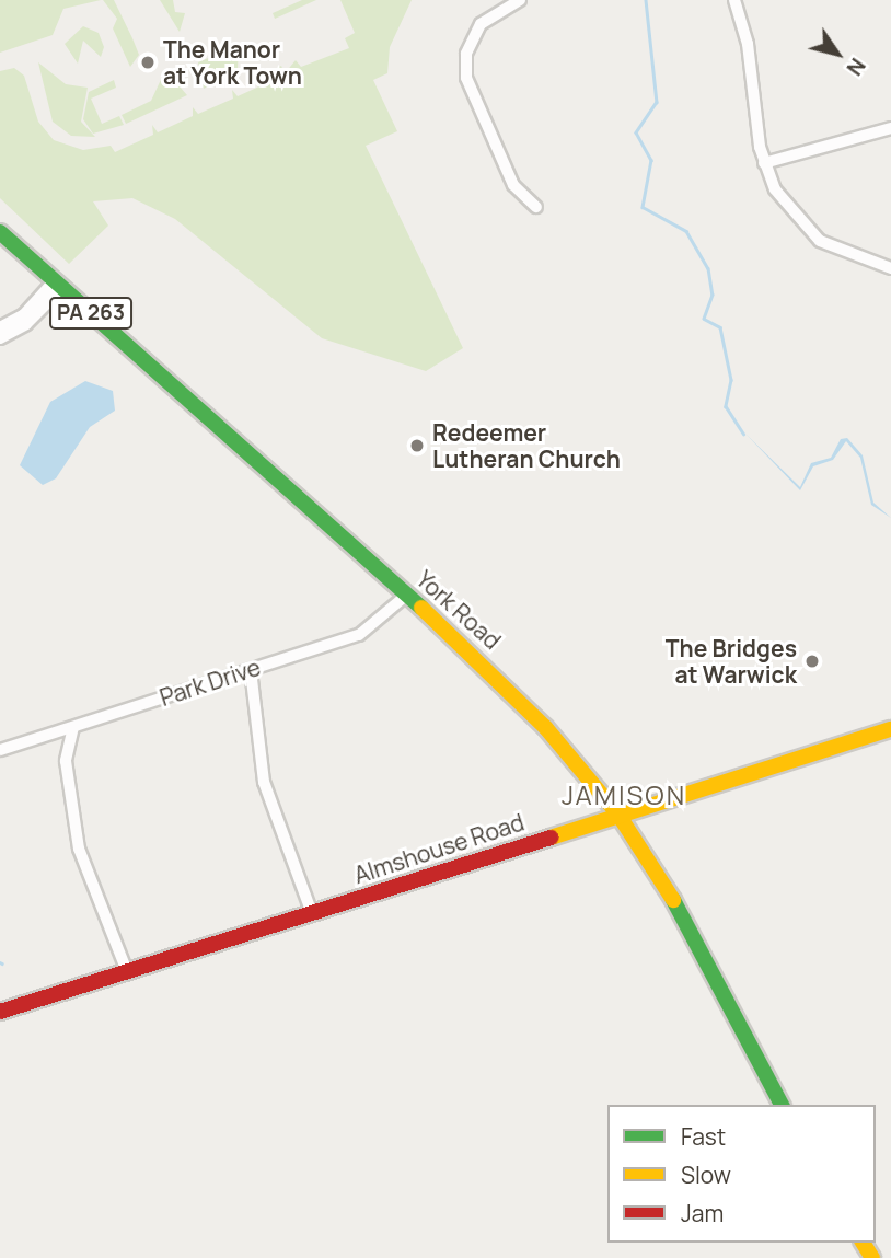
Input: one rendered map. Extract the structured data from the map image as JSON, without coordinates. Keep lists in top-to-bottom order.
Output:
{
  "streets": {
    "main road": ["PA 263", "York Road", "Almshouse Road"],
    "street": ["Park Drive"]
  },
  "crossings": [
    ["York Road", "Park Drive"],
    ["York Road", "Almshouse Road"]
  ],
  "districts": ["JAMISON"],
  "places": ["The Manor at York Town", "Redeemer Lutheran Church", "The Bridges at Warwick"],
  "legend": ["Fast", "Slow", "Jam"],
  "north": "bottom right"
}
